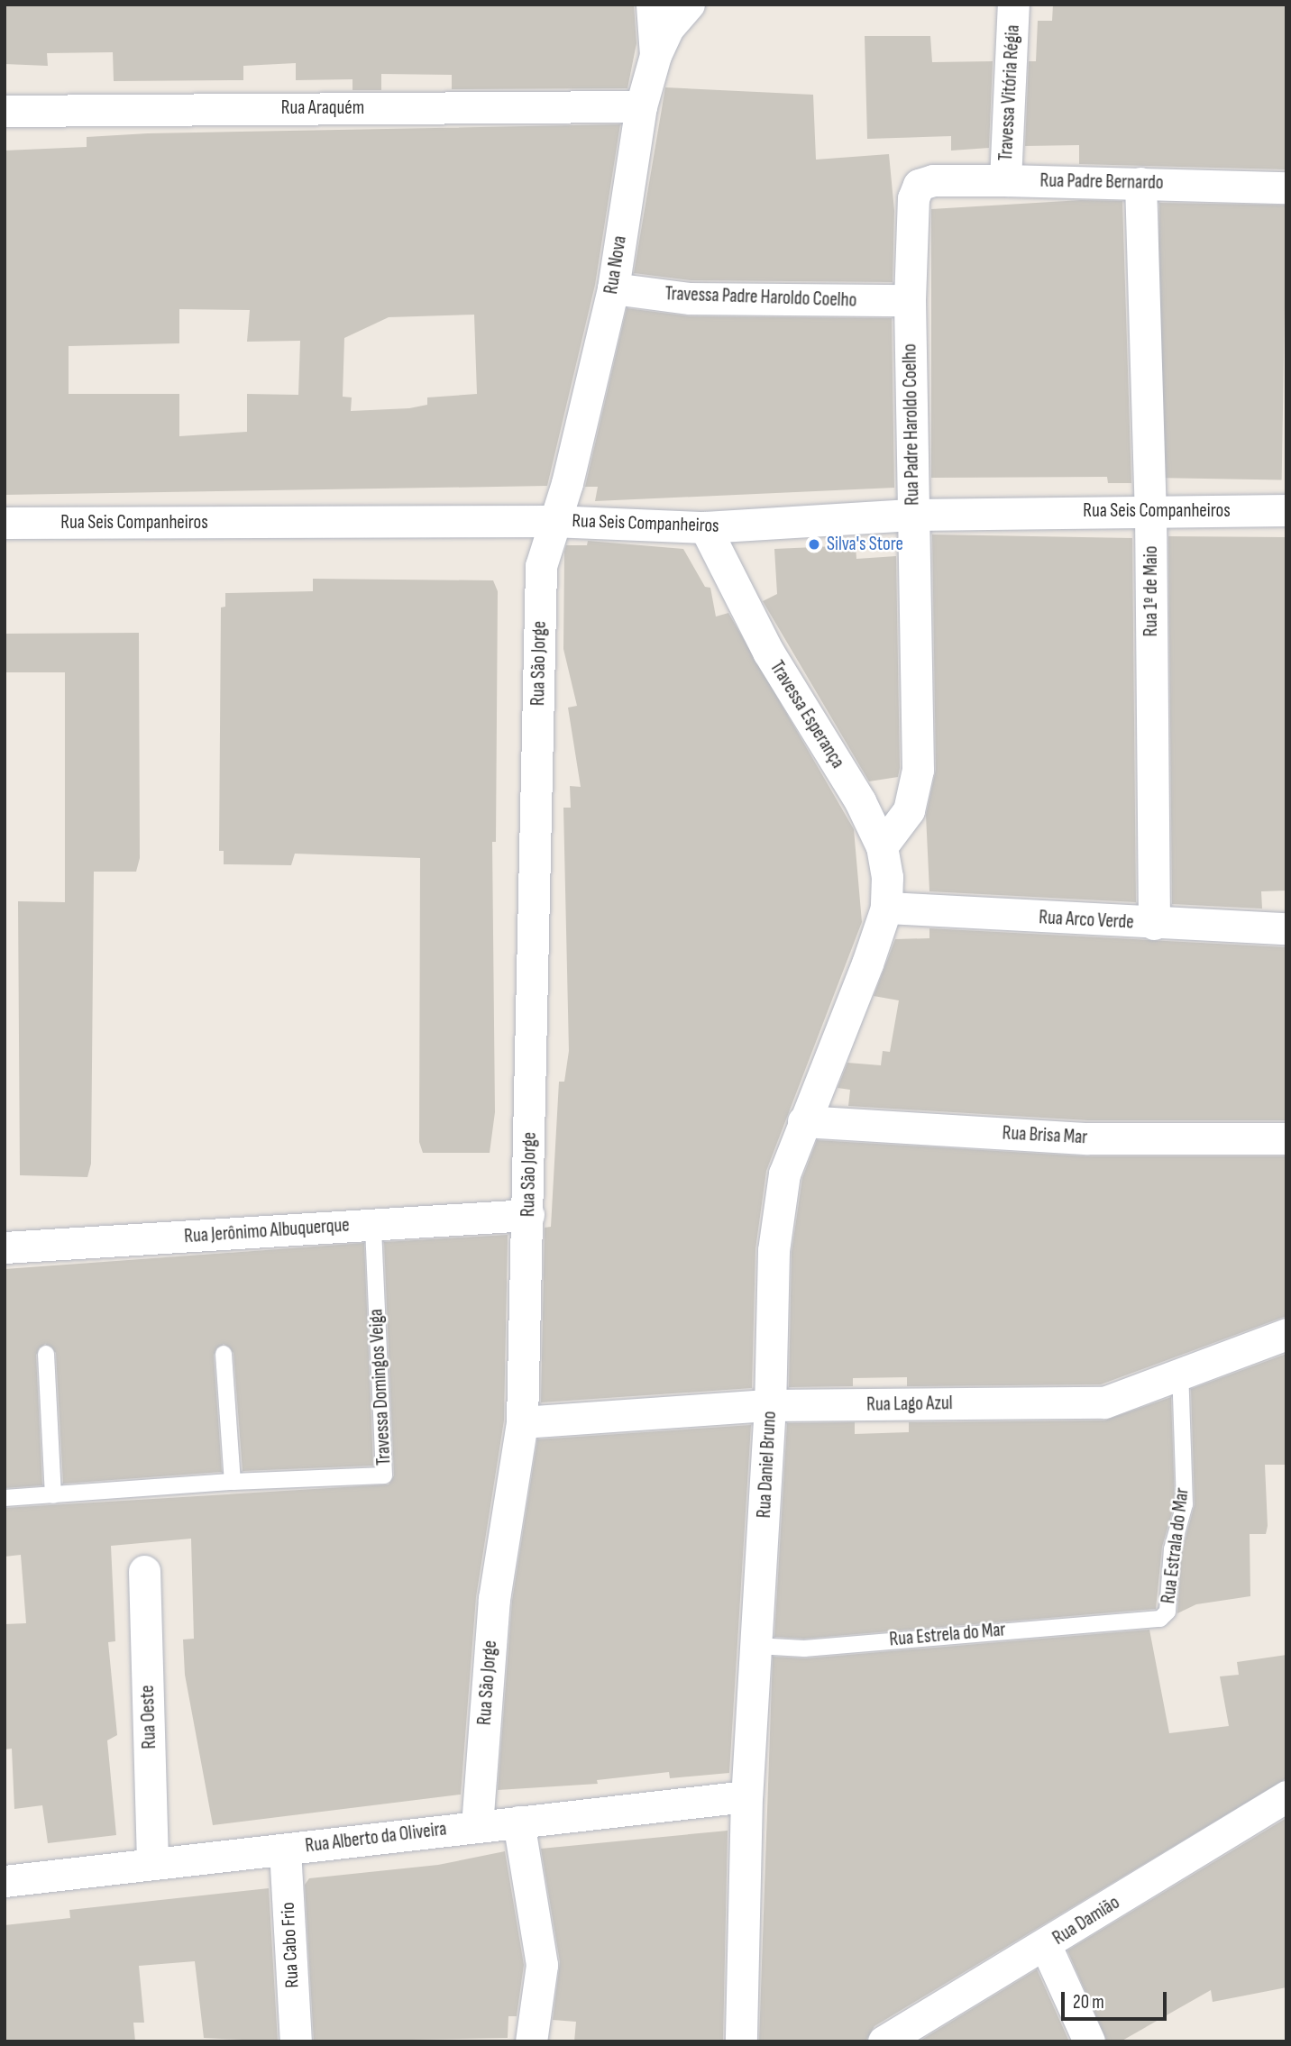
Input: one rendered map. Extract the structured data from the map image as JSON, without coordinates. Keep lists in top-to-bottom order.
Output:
{
  "streets": {
    "street": [
      "Travessa Vitória Régia",
      "Rua Araquém",
      "Rua Padre Bernardo",
      "Rua Nova",
      "Travessa Padre Haroldo Coelho",
      "Rua Padre Haroldo Coelho",
      "Rua Seis Companheiros",
      "Rua 1º de Maio",
      "Rua São Jorge",
      "Travessa Esperança",
      "Rua Arco Verde",
      "Rua Brisa Mar",
      "Rua Jerônimo Albuquerque",
      "Rua Lago Azul",
      "Rua Daniel Bruno",
      "Rua Oeste",
      "Rua Alberto da Oliveira",
      "Rua Damião",
      "Rua Cabo Frio"
    ],
    "lane": ["Travessa Domingos Veiga", "Rua Estrala do Mar", "Rua Estrela do Mar"]
  },
  "crossings": [
    ["Travessa Vitória Régia", "Rua Padre Bernardo"],
    ["Rua Araquém", "Rua Nova"],
    ["Rua Padre Bernardo", "Rua Padre Haroldo Coelho"],
    ["Rua Padre Bernardo", "Rua 1º de Maio"],
    ["Rua Nova", "Travessa Padre Haroldo Coelho"],
    ["Rua Nova", "Rua Seis Companheiros"],
    ["Rua Nova", "Rua São Jorge"],
    ["Travessa Padre Haroldo Coelho", "Rua Padre Haroldo Coelho"],
    ["Rua Padre Haroldo Coelho", "Rua Seis Companheiros"],
    ["Rua Padre Haroldo Coelho", "Travessa Esperança"],
    ["Rua Seis Companheiros", "Rua 1º de Maio"],
    ["Rua Seis Companheiros", "Rua São Jorge"],
    ["Rua Seis Companheiros", "Travessa Esperança"],
    ["Rua 1º de Maio", "Rua Arco Verde"],
    ["Rua São Jorge", "Rua Jerônimo Albuquerque"],
    ["Rua São Jorge", "Rua Lago Azul"],
    ["Rua São Jorge", "Rua Alberto da Oliveira"],
    ["Travessa Esperança", "Rua Arco Verde"],
    ["Travessa Esperança", "Rua Daniel Bruno"],
    ["Rua Arco Verde", "Rua Daniel Bruno"],
    ["Rua Brisa Mar", "Rua Daniel Bruno"],
    ["Rua Jerônimo Albuquerque", "Travessa Domingos Veiga"],
    ["Rua Lago Azul", "Rua Daniel Bruno"],
    ["Rua Lago Azul", "Rua Estrala do Mar"],
    ["Rua Daniel Bruno", "Rua Estrela do Mar"],
    ["Rua Daniel Bruno", "Rua Alberto da Oliveira"],
    ["Rua Estrala do Mar", "Rua Estrela do Mar"],
    ["Rua Oeste", "Rua Alberto da Oliveira"],
    ["Rua Alberto da Oliveira", "Rua Cabo Frio"]
  ],
  "places": ["Silva's Store"],
  "scale_bar": "20 m"
}
